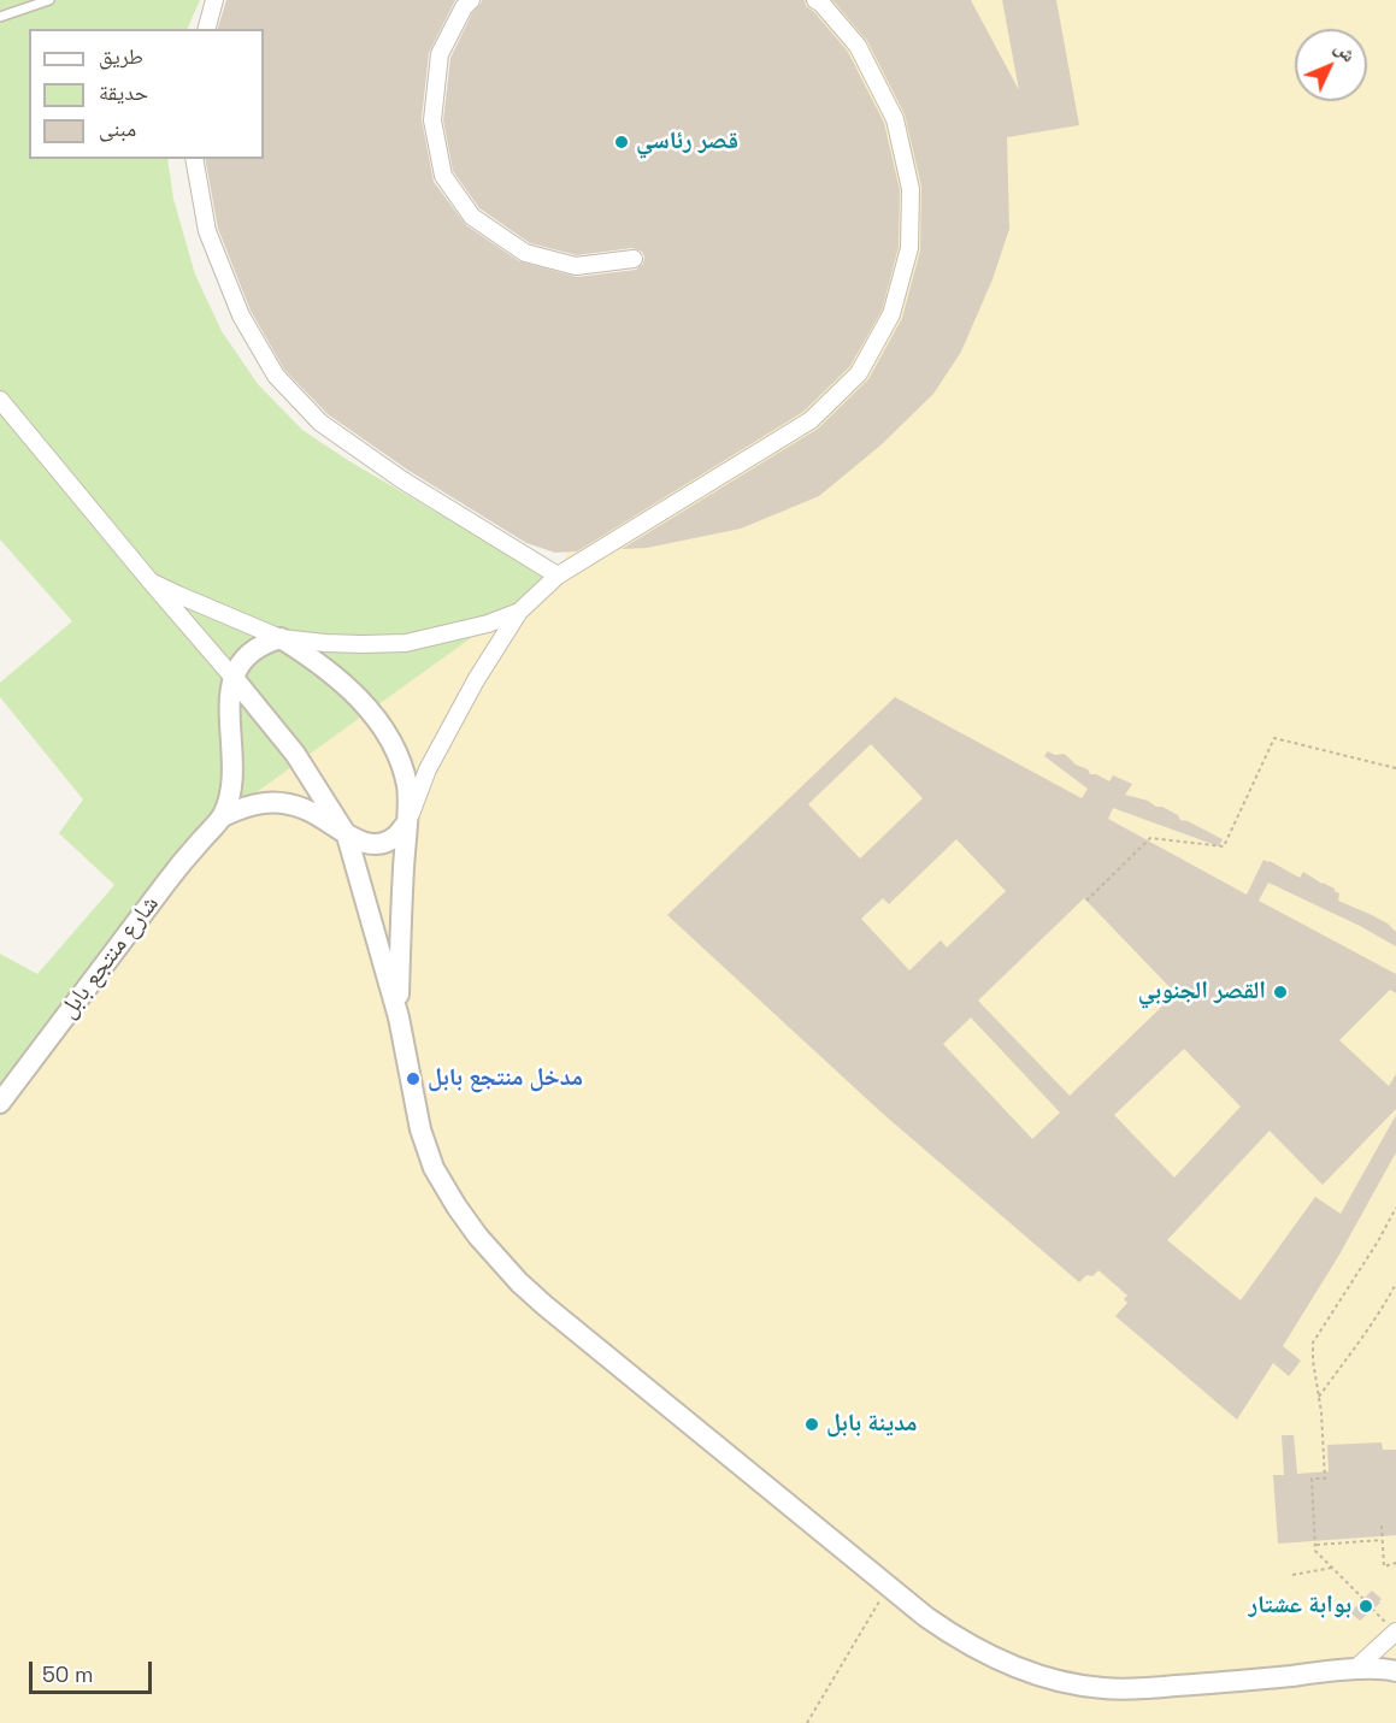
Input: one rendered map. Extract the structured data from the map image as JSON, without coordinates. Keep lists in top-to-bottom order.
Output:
{
  "streets": {
    "street": ["شارع منتجع بابل"]
  },
  "places": [
    "قصر رئاسي",
    "القصر الجنوبي",
    "مدخل منتجع بابل",
    "مدينة بابل",
    "بوابة عشتار"
  ],
  "legend": ["طريق", "حديقة", "مبنى"],
  "scale_bar": "50 m",
  "north": "top right"
}
